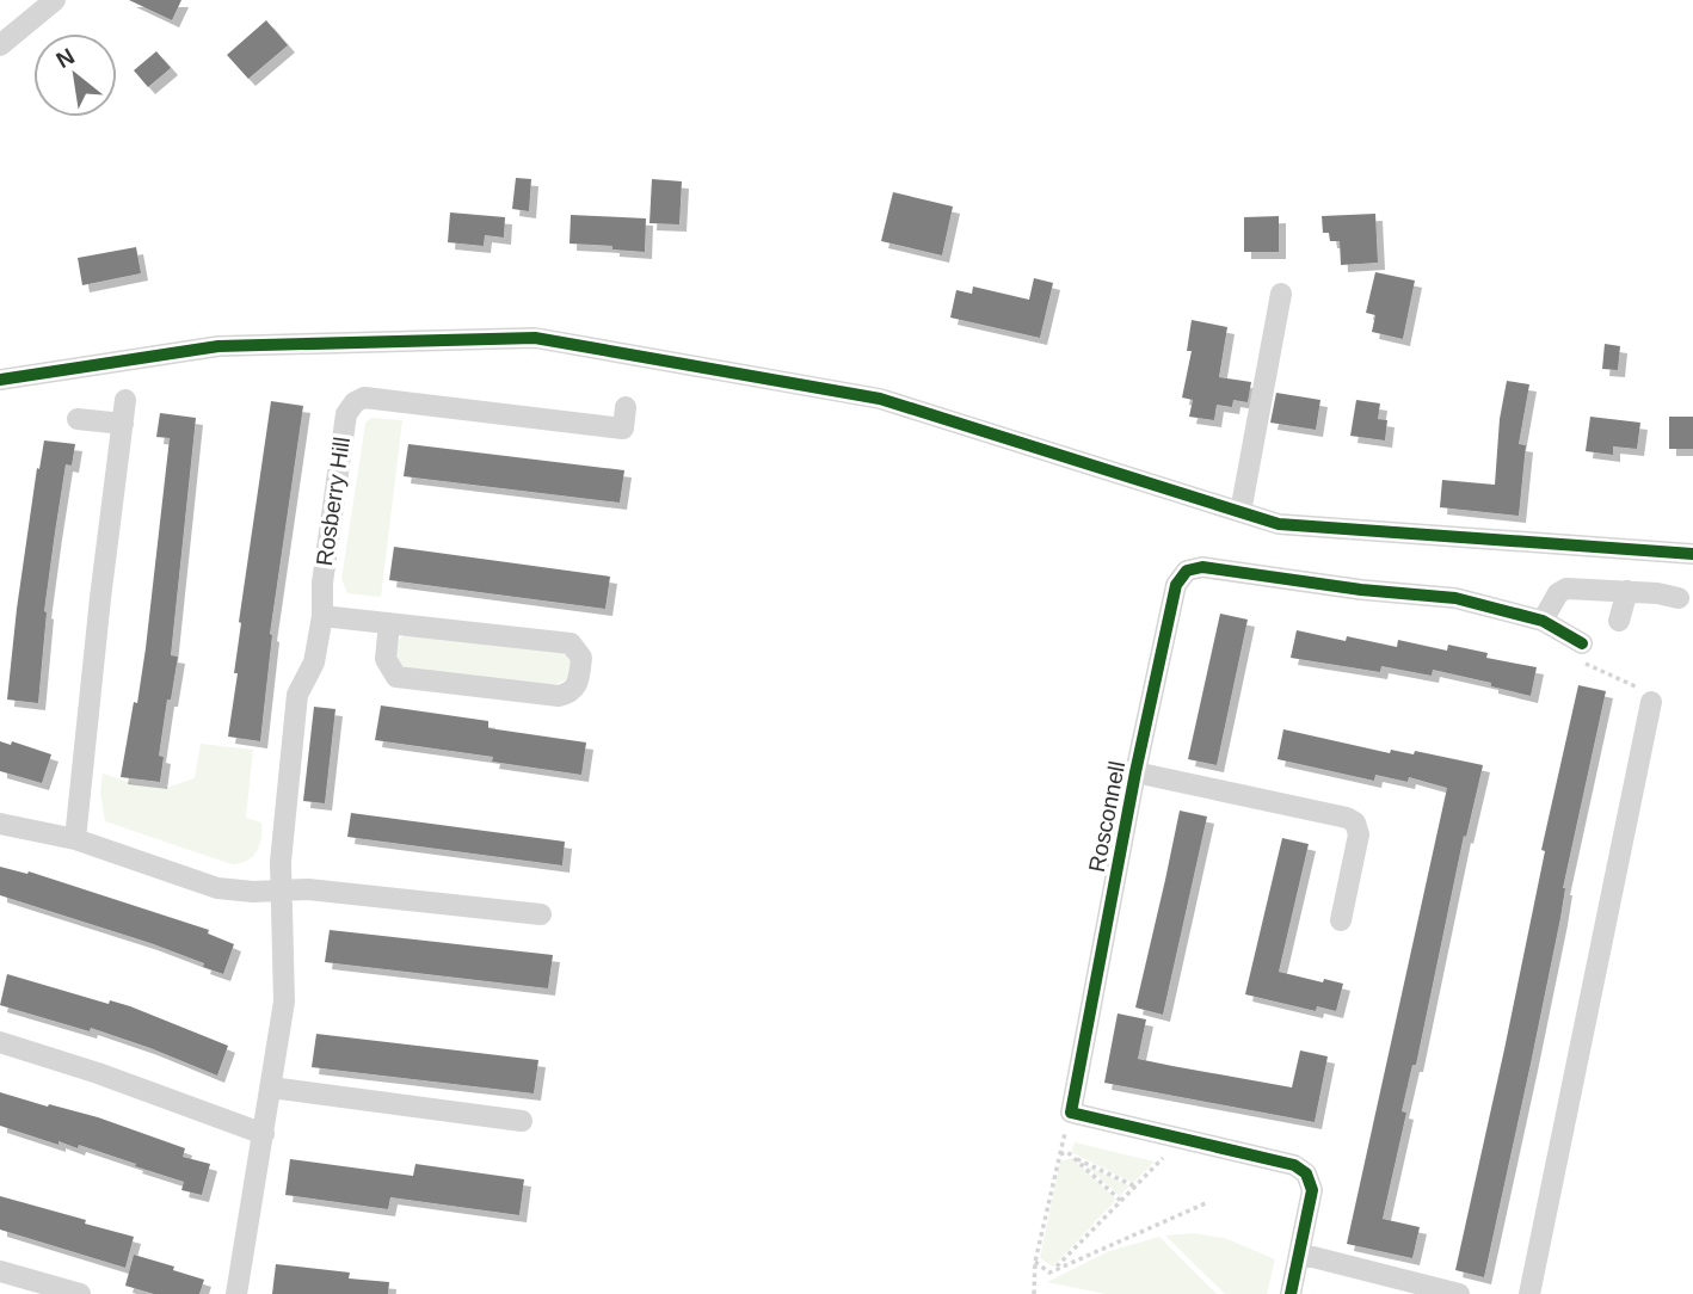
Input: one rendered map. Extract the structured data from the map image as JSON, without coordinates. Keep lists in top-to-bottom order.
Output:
{
  "streets": {
    "street": ["Rosberry Hill", "Rosconnell"]
  },
  "north": "top left"
}
